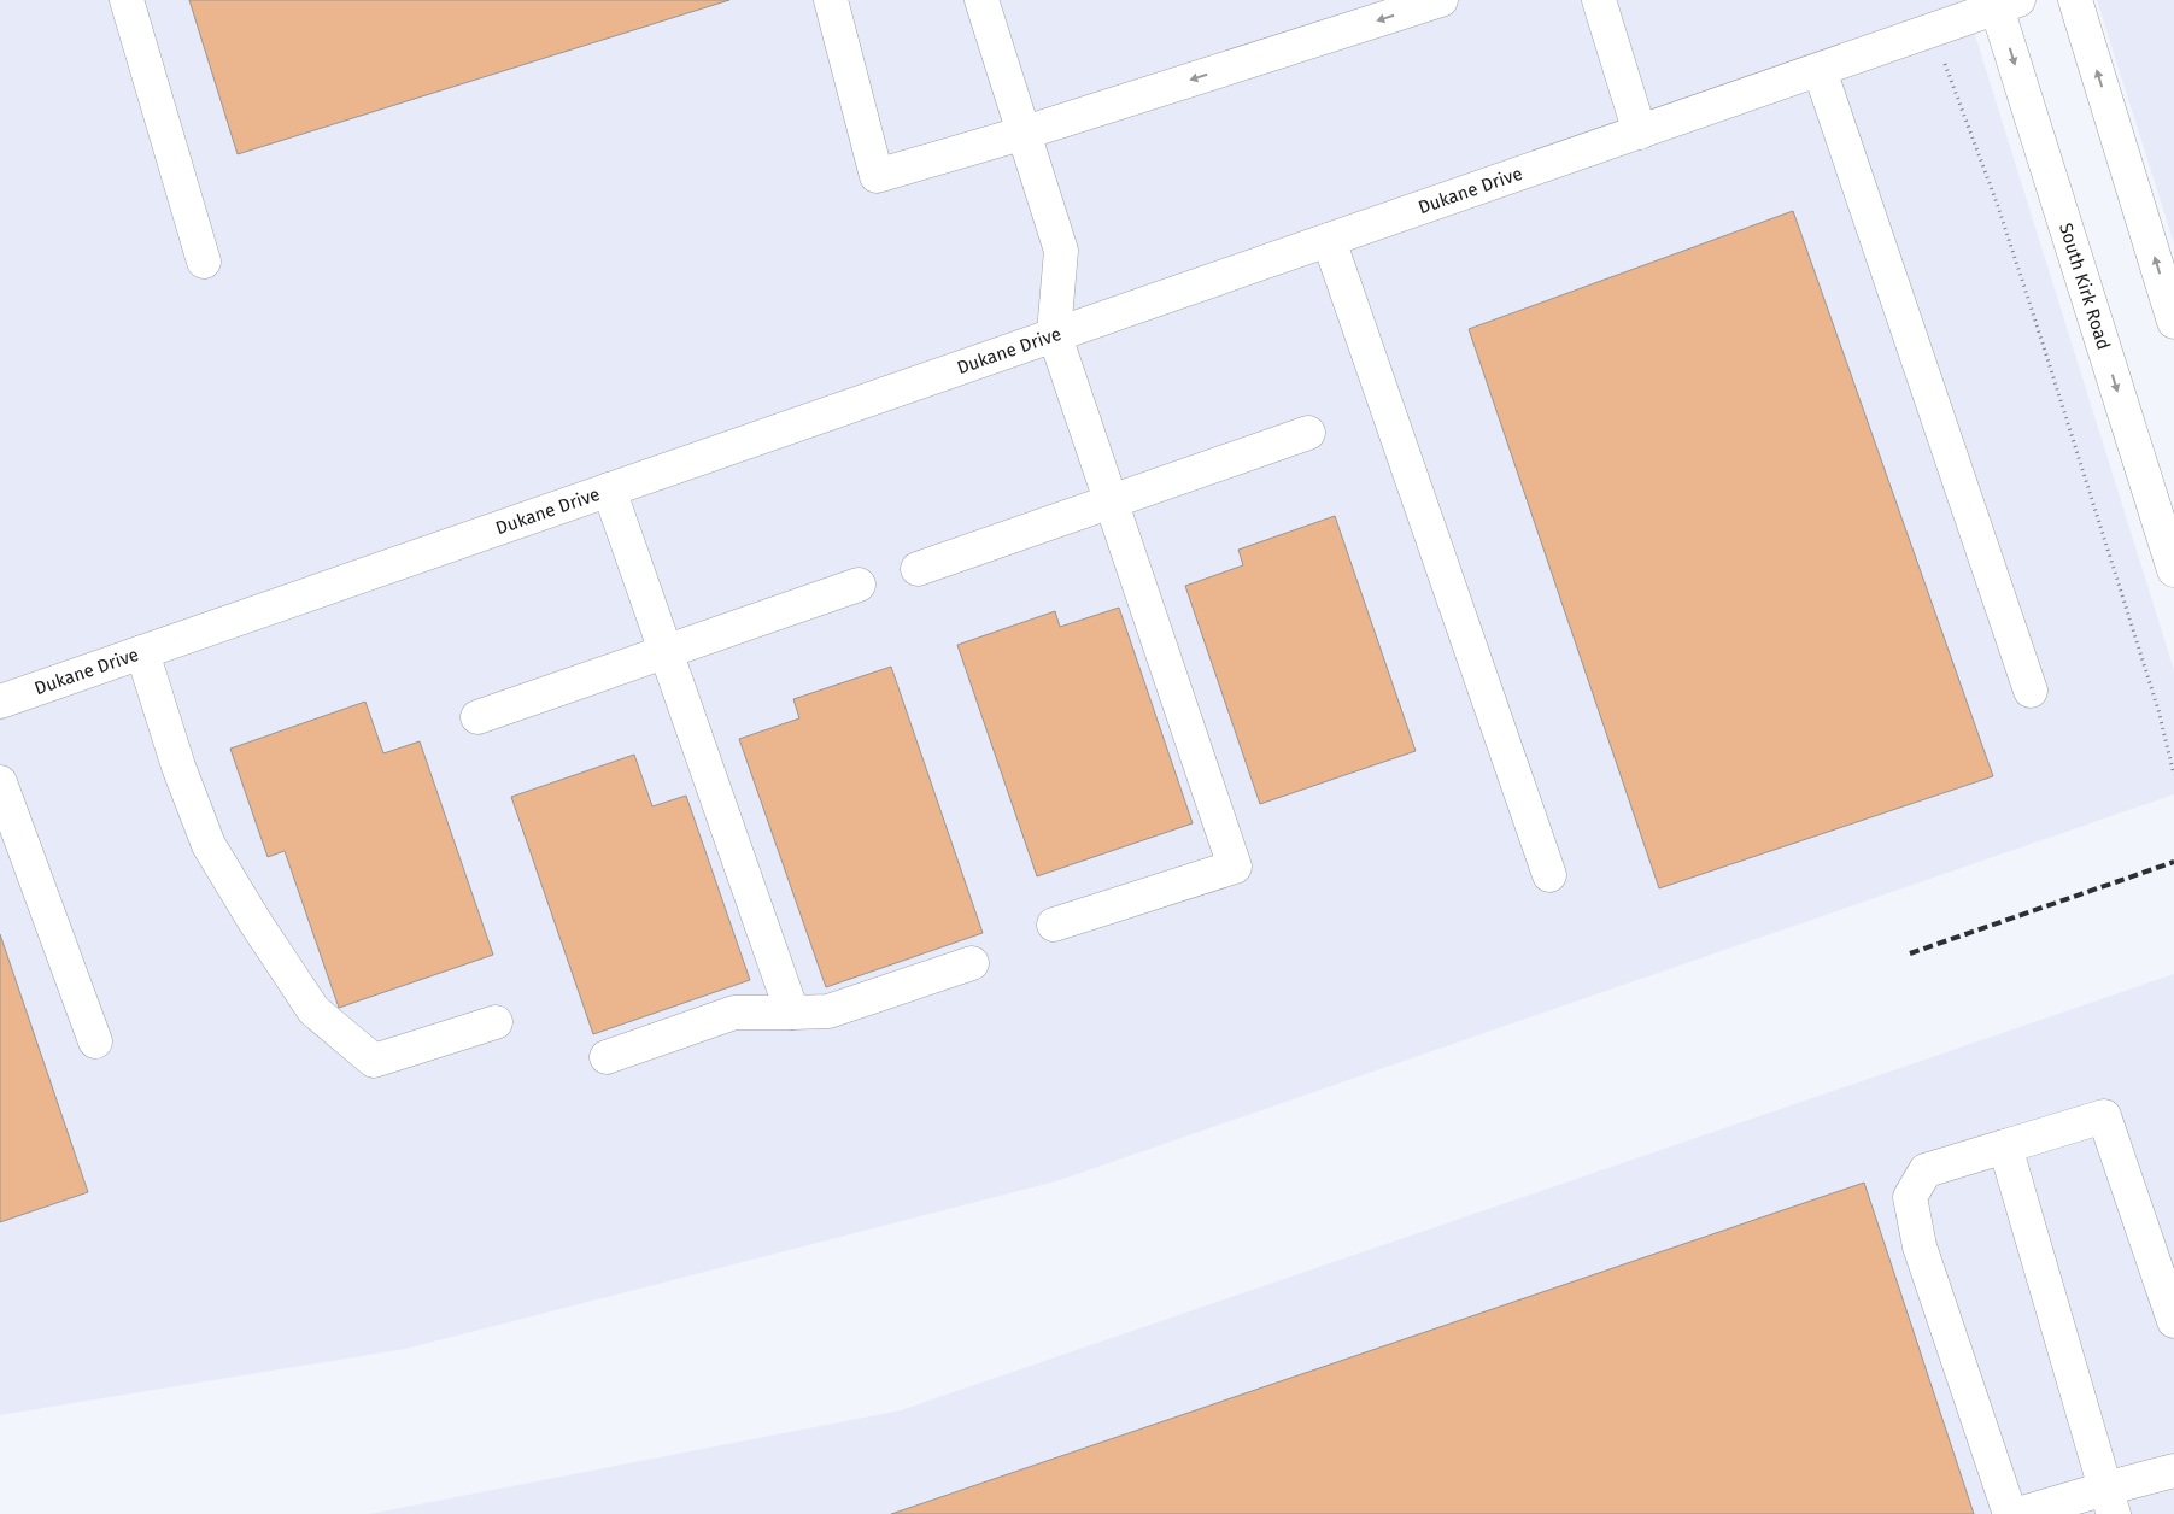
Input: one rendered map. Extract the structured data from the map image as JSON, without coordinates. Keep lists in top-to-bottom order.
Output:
{
  "streets": {
    "street": ["Dukane Drive", "South Kirk Road"]
  },
  "crossings": [
    ["Dukane Drive", "South Kirk Road"]
  ]
}
